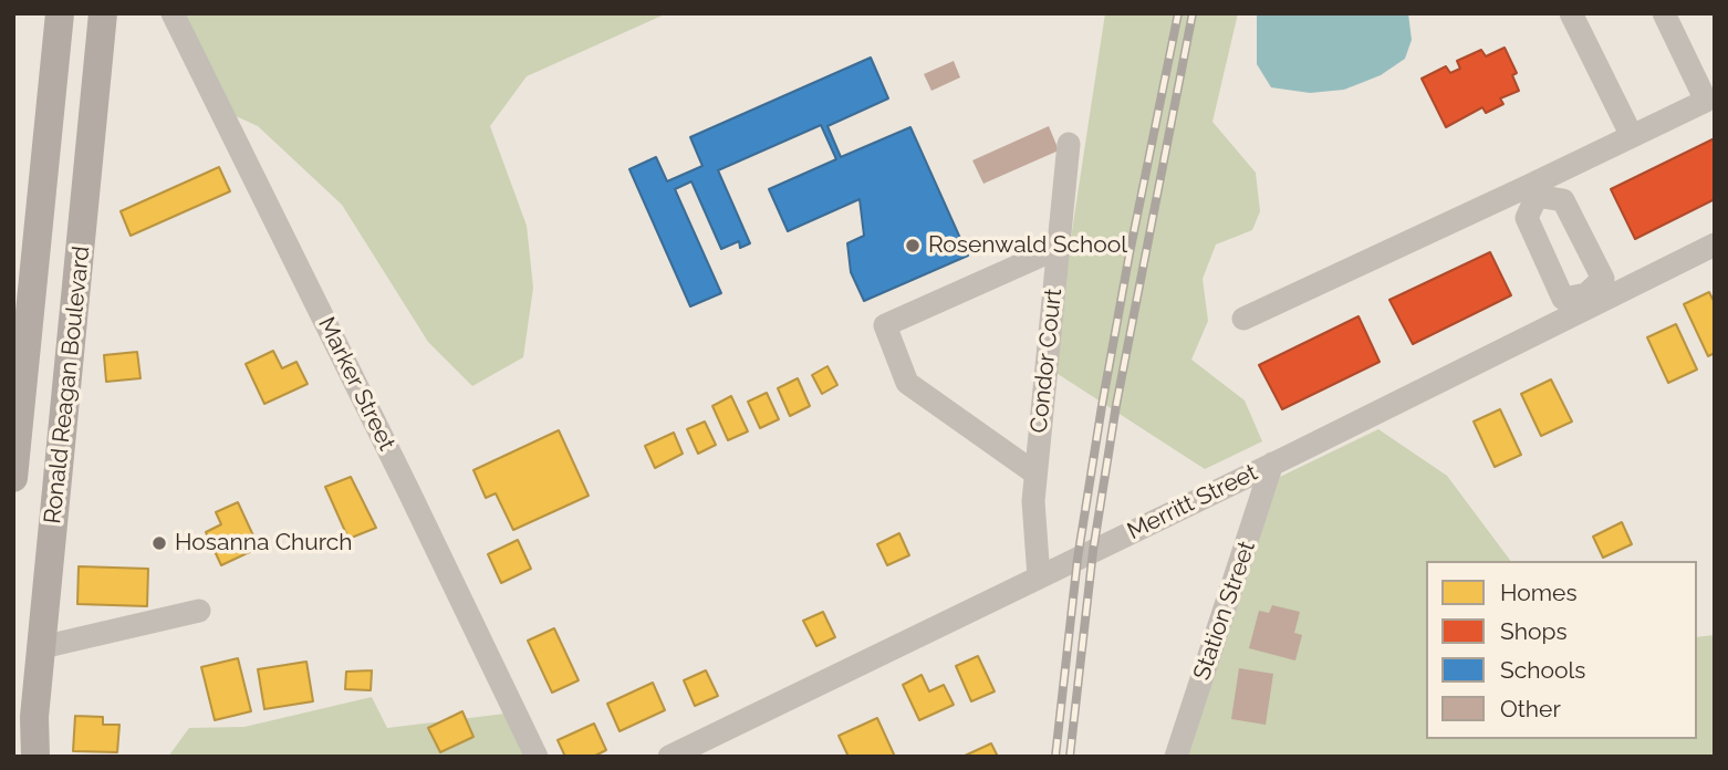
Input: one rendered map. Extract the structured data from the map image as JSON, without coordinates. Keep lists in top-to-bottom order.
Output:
{
  "streets": {
    "main road": ["Ronald Reagan Boulevard"],
    "street": [
      "Condor Court",
      "Marker Street",
      "Merritt Street",
      "Station Street"
    ]
  },
  "crossings": [
    ["Condor Court", "Merritt Street"],
    ["Merritt Street", "Station Street"]
  ],
  "places": ["Rosenwald School", "Hosanna Church"],
  "legend": [
    "Homes",
    "Shops",
    "Schools",
    "Other"
  ]
}
